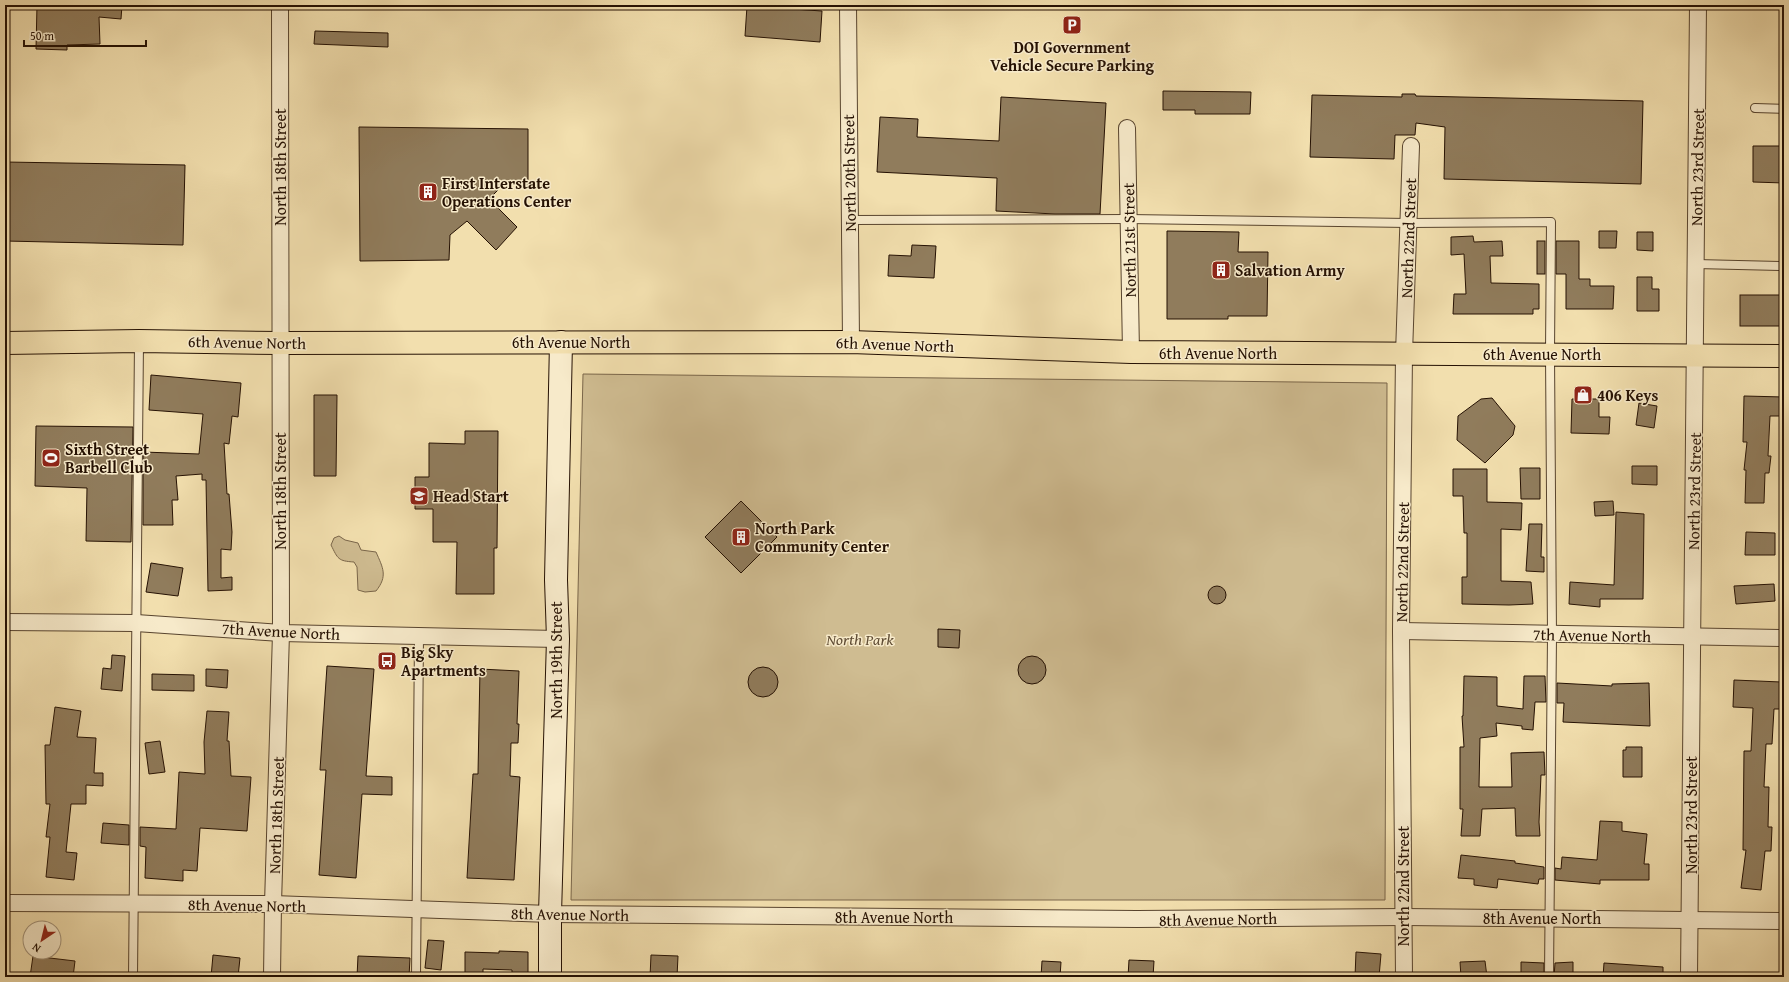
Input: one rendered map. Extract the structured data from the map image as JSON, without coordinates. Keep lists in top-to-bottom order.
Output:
{
  "streets": {
    "main road": ["6th Avenue North"],
    "street": [
      "North 18th Street",
      "North 23rd Street",
      "North 20th Street",
      "North 22nd Street",
      "North 21st Street",
      "7th Avenue North",
      "North 19th Street",
      "8th Avenue North"
    ]
  },
  "crossings": [
    ["North 18th Street", "6th Avenue North"],
    ["North 18th Street", "7th Avenue North"],
    ["North 18th Street", "8th Avenue North"],
    ["North 23rd Street", "6th Avenue North"],
    ["North 23rd Street", "7th Avenue North"],
    ["North 23rd Street", "8th Avenue North"],
    ["North 20th Street", "6th Avenue North"],
    ["North 22nd Street", "6th Avenue North"],
    ["North 22nd Street", "7th Avenue North"],
    ["North 22nd Street", "8th Avenue North"],
    ["North 21st Street", "6th Avenue North"],
    ["6th Avenue North", "North 19th Street"],
    ["7th Avenue North", "North 19th Street"],
    ["North 19th Street", "8th Avenue North"]
  ],
  "parks": ["North Park"],
  "places": {
    "parking": ["DOI Government Vehicle Secure Parking"],
    "building": ["First Interstate Operations Center", "Salvation Army", "North Park Community Center"],
    "shop": ["406 Keys"],
    "sports": ["Sixth Street Barbell Club"],
    "school or university": ["Head Start"],
    "bus stop": ["Big Sky Apartments"]
  },
  "scale_bar": "50 m",
  "north": "bottom left"
}
